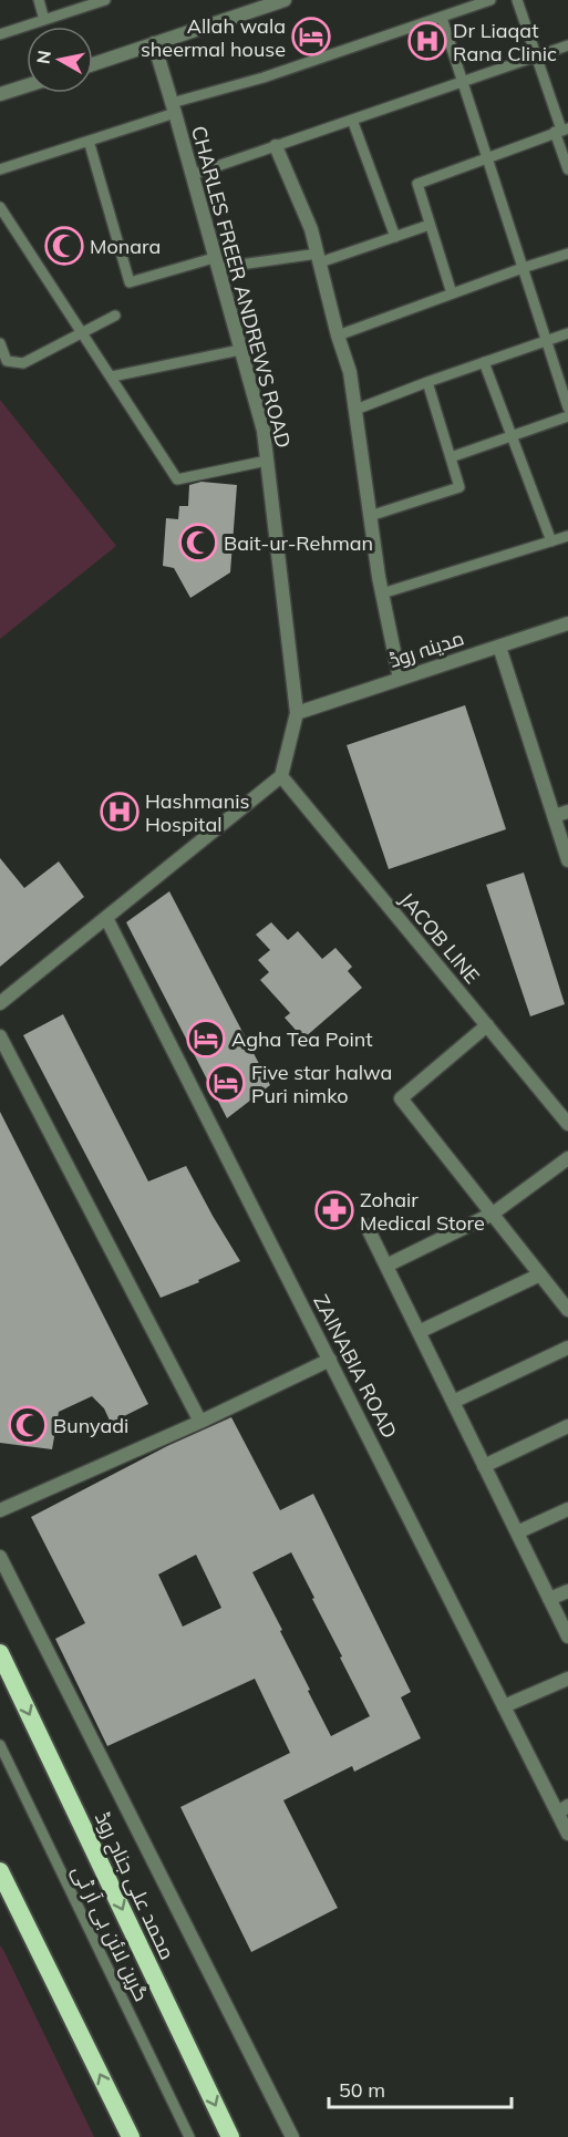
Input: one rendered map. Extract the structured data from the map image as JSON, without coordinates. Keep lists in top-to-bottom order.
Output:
{
  "streets": {
    "highway": ["محمد علی جناح روڈ"],
    "street": [
      "CHARLES FREER ANDREWS ROAD",
      "مدینہ روڈ",
      "JACOB LINE",
      "ZAINABIA ROAD"
    ],
    "lane": ["گرین لائن بی آر ٹی"]
  },
  "crossings": [
    ["CHARLES FREER ANDREWS ROAD", "مدینہ روڈ"],
    ["CHARLES FREER ANDREWS ROAD", "JACOB LINE"]
  ],
  "places": {
    "hotel": ["Allah wala sheermal house", "Agha Tea Point", "Five star halwa Puri nimko"],
    "hospital": ["Dr Liaqat Rana Clinic", "Hashmanis Hospital"],
    "mosque": ["Monara", "Bait-ur-Rehman", "Bunyadi"],
    "pharmacy": ["Zohair Medical Store"]
  },
  "scale_bar": "50 m",
  "north": "left"
}
